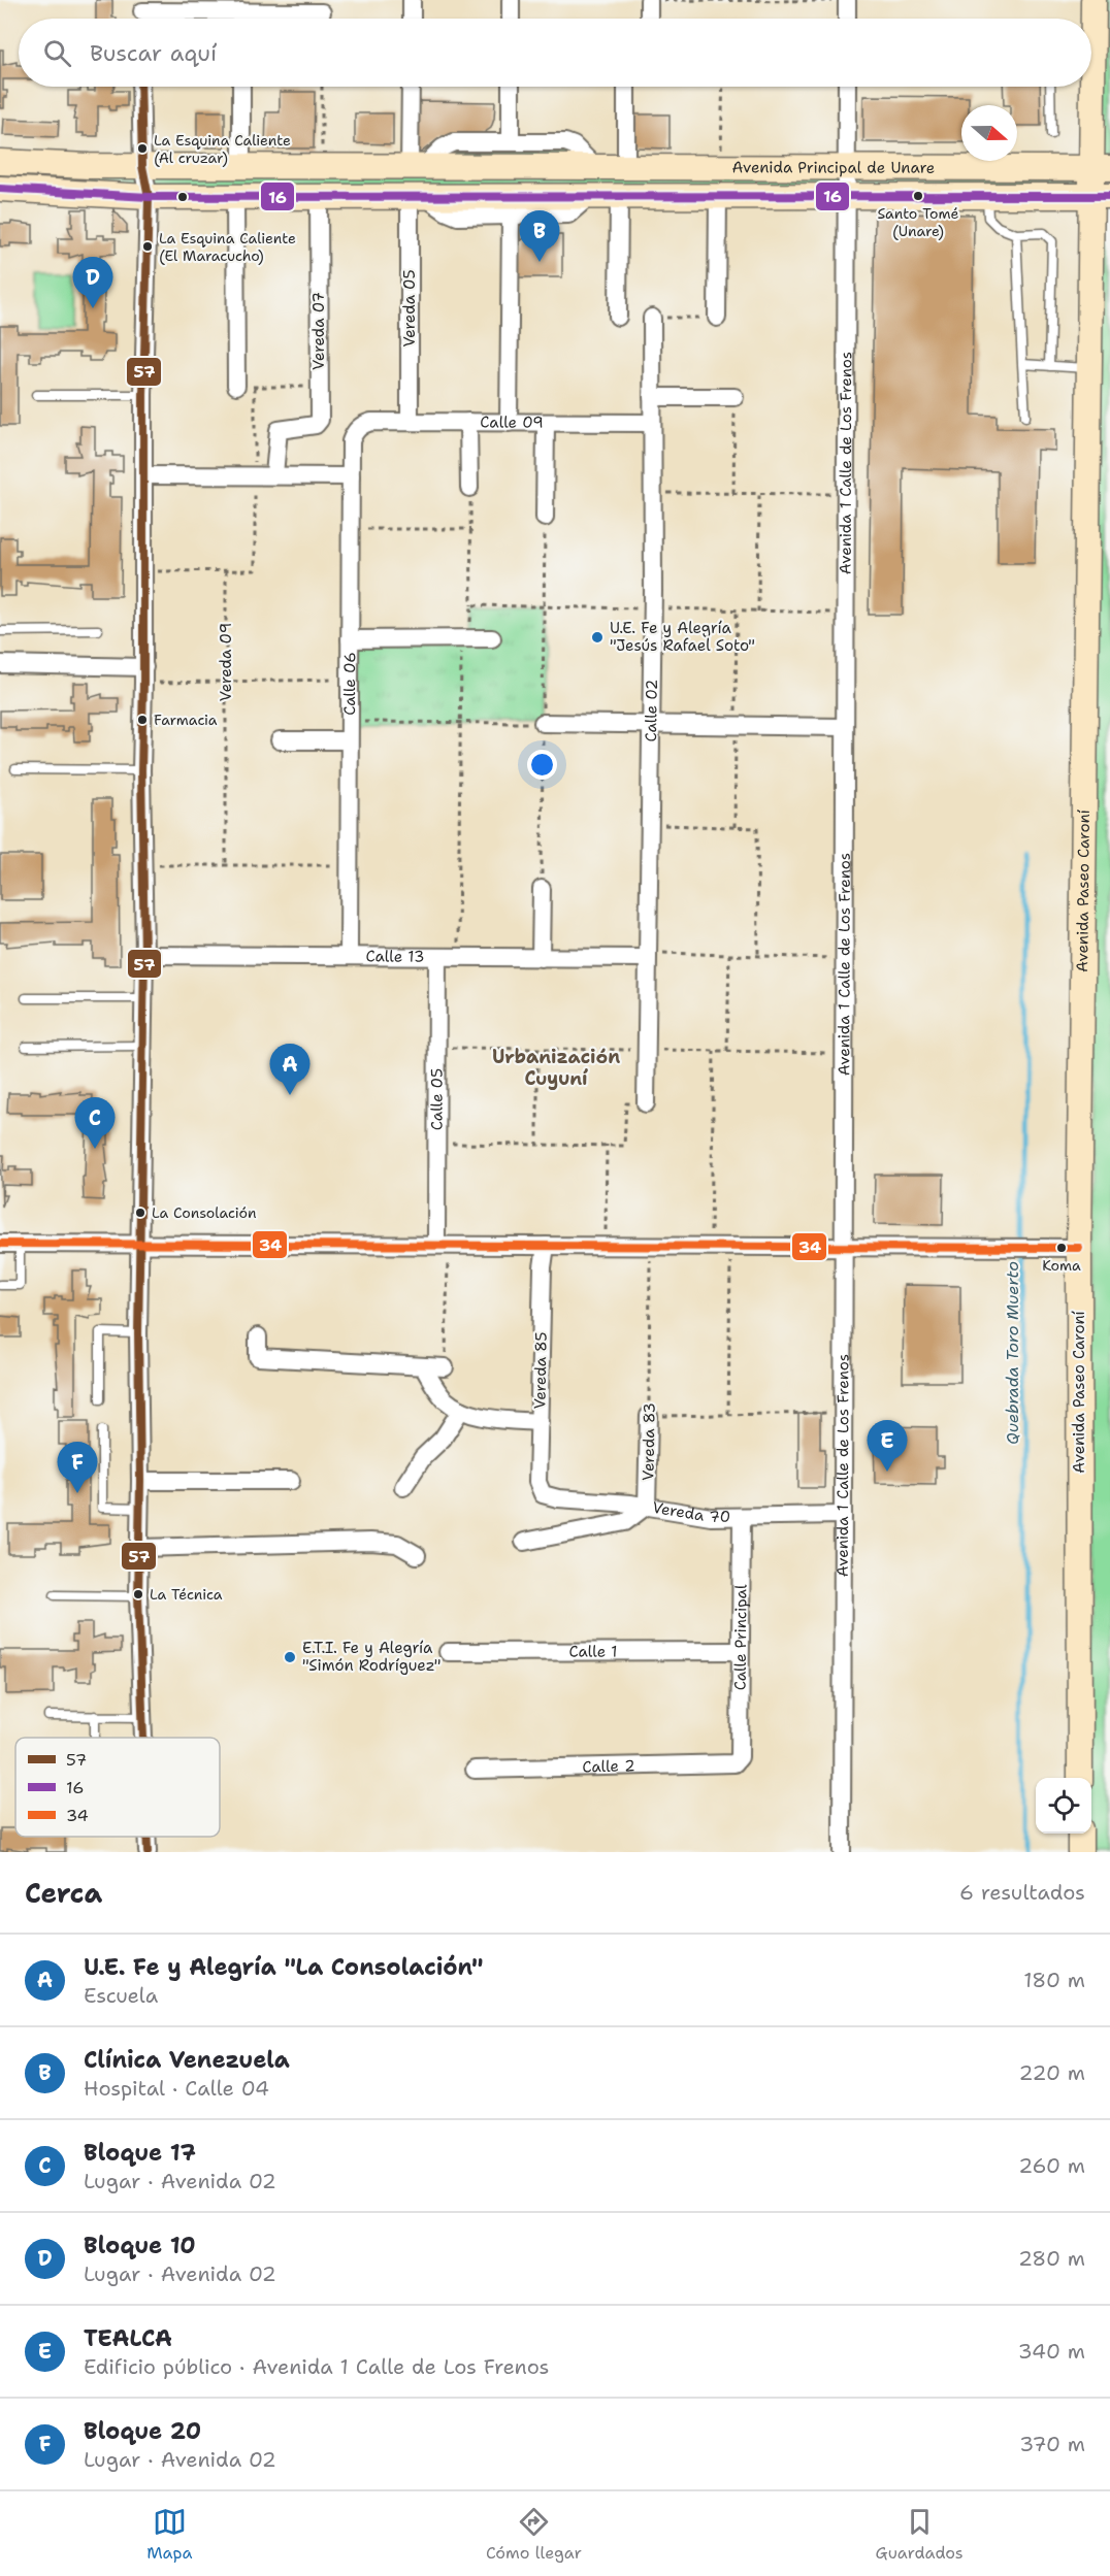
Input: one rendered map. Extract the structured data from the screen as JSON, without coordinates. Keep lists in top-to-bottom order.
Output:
{
  "streets": {
    "street": [
      "Avenida Principal de Unare",
      "Vereda 05",
      "Vereda 07",
      "Calle 09",
      "Avenida 1 Calle de Los Frenos",
      "Calle 06",
      "Calle 02",
      "Avenida Paseo Caroní",
      "Calle 13",
      "Calle 05",
      "Vereda 85",
      "Vereda 83",
      "Vereda 70",
      "Calle Principal",
      "Calle 1",
      "Calle 2"
    ],
    "path": ["Vereda 09"]
  },
  "crossings": [
    ["Avenida Principal de Unare", "Vereda 05"],
    ["Avenida Principal de Unare", "Vereda 07"],
    ["Avenida Principal de Unare", "Avenida 1 Calle de Los Frenos"],
    ["Avenida Principal de Unare", "Avenida Paseo Caroní"],
    ["Vereda 05", "Calle 09"],
    ["Calle 09", "Calle 06"],
    ["Calle 09", "Calle 02"],
    ["Avenida 1 Calle de Los Frenos", "Vereda 70"],
    ["Calle 06", "Calle 13"],
    ["Calle 02", "Calle 13"],
    ["Calle 13", "Calle 05"],
    ["Vereda 85", "Vereda 70"],
    ["Vereda 83", "Vereda 70"],
    ["Vereda 70", "Calle Principal"],
    ["Calle Principal", "Calle 1"],
    ["Calle Principal", "Calle 2"]
  ],
  "districts": ["Urbanización Cuyuní"],
  "water": ["Quebrada Toro Muerto"],
  "places": [
    "La Esquina Caliente (Al cruzar)",
    "Santo Tomé (Unare)",
    "La Esquina Caliente (El Maracucho)",
    "U.E. Fe y Alegría \"Jesús Rafael Soto\"",
    "Farmacia",
    "La Consolación",
    "Koma",
    "La Técnica",
    "E.T.I. Fe y Alegría \"Simón Rodríguez\""
  ],
  "lines": ["transit line 57", "transit line 16", "transit line 34"],
  "legend": ["57", "16", "34"],
  "north": "right",
  "page": {
    "search": "Buscar aquí",
    "pins": [
      "B",
      "D",
      "A",
      "C",
      "E",
      "F"
    ],
    "heading": ["Cerca", "6 resultados"],
    "list": [
      {
        "mark": "A",
        "name": "U.E. Fe y Alegría \"La Consolación\"",
        "note": "Escuela",
        "value": "180 m"
      },
      {
        "mark": "B",
        "name": "Clínica Venezuela",
        "note": "Hospital · Calle 04",
        "value": "220 m"
      },
      {
        "mark": "C",
        "name": "Bloque 17",
        "note": "Lugar · Avenida 02",
        "value": "260 m"
      },
      {
        "mark": "D",
        "name": "Bloque 10",
        "note": "Lugar · Avenida 02",
        "value": "280 m"
      },
      {
        "mark": "E",
        "name": "TEALCA",
        "note": "Edificio público · Avenida 1 Calle de Los Frenos",
        "value": "340 m"
      },
      {
        "mark": "F",
        "name": "Bloque 20",
        "note": "Lugar · Avenida 02",
        "value": "370 m"
      }
    ],
    "nav": ["Mapa", "Cómo llegar", "Guardados"]
  }
}
